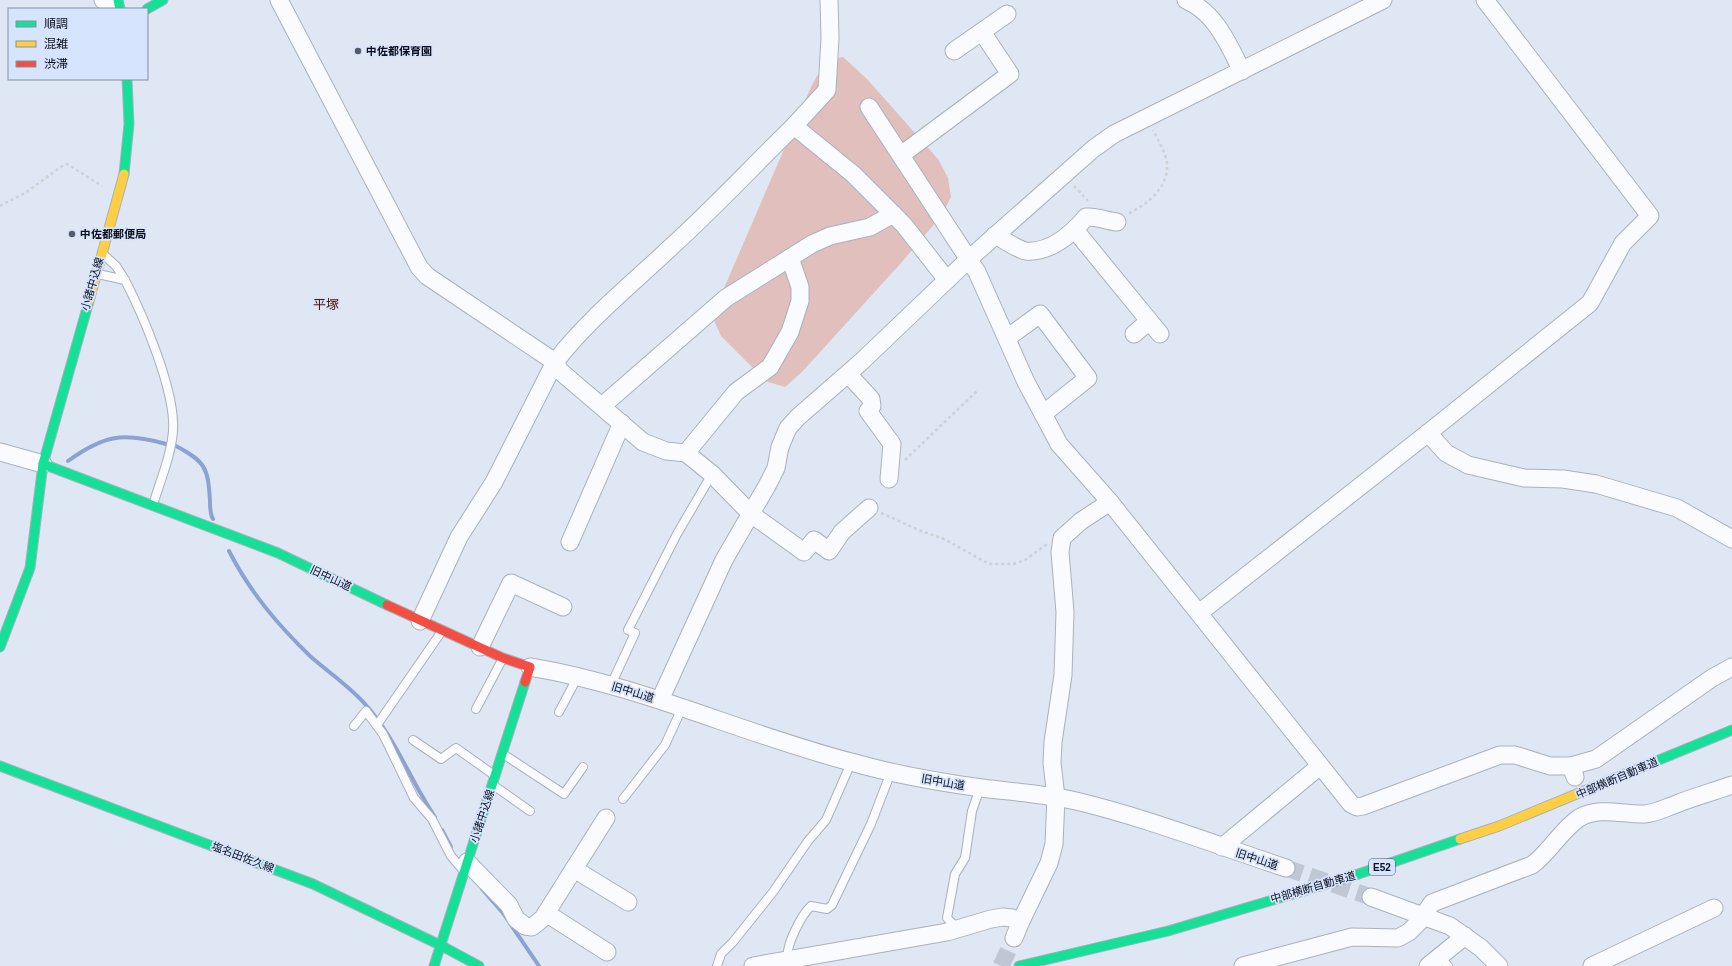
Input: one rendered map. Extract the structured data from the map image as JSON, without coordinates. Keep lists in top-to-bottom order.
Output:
{
  "streets": {
    "main road": [
      "小諸中込線",
      "旧中山道",
      "中部横断自動車道",
      "塩名田佐久線",
      "E52"
    ]
  },
  "crossings": [
    ["小諸中込線", "旧中山道"],
    ["小諸中込線", "塩名田佐久線"]
  ],
  "districts": ["平塚"],
  "places": ["中佐都保育園", "中佐都郵便局"],
  "legend": ["順調", "混雑", "渋滞"]
}
